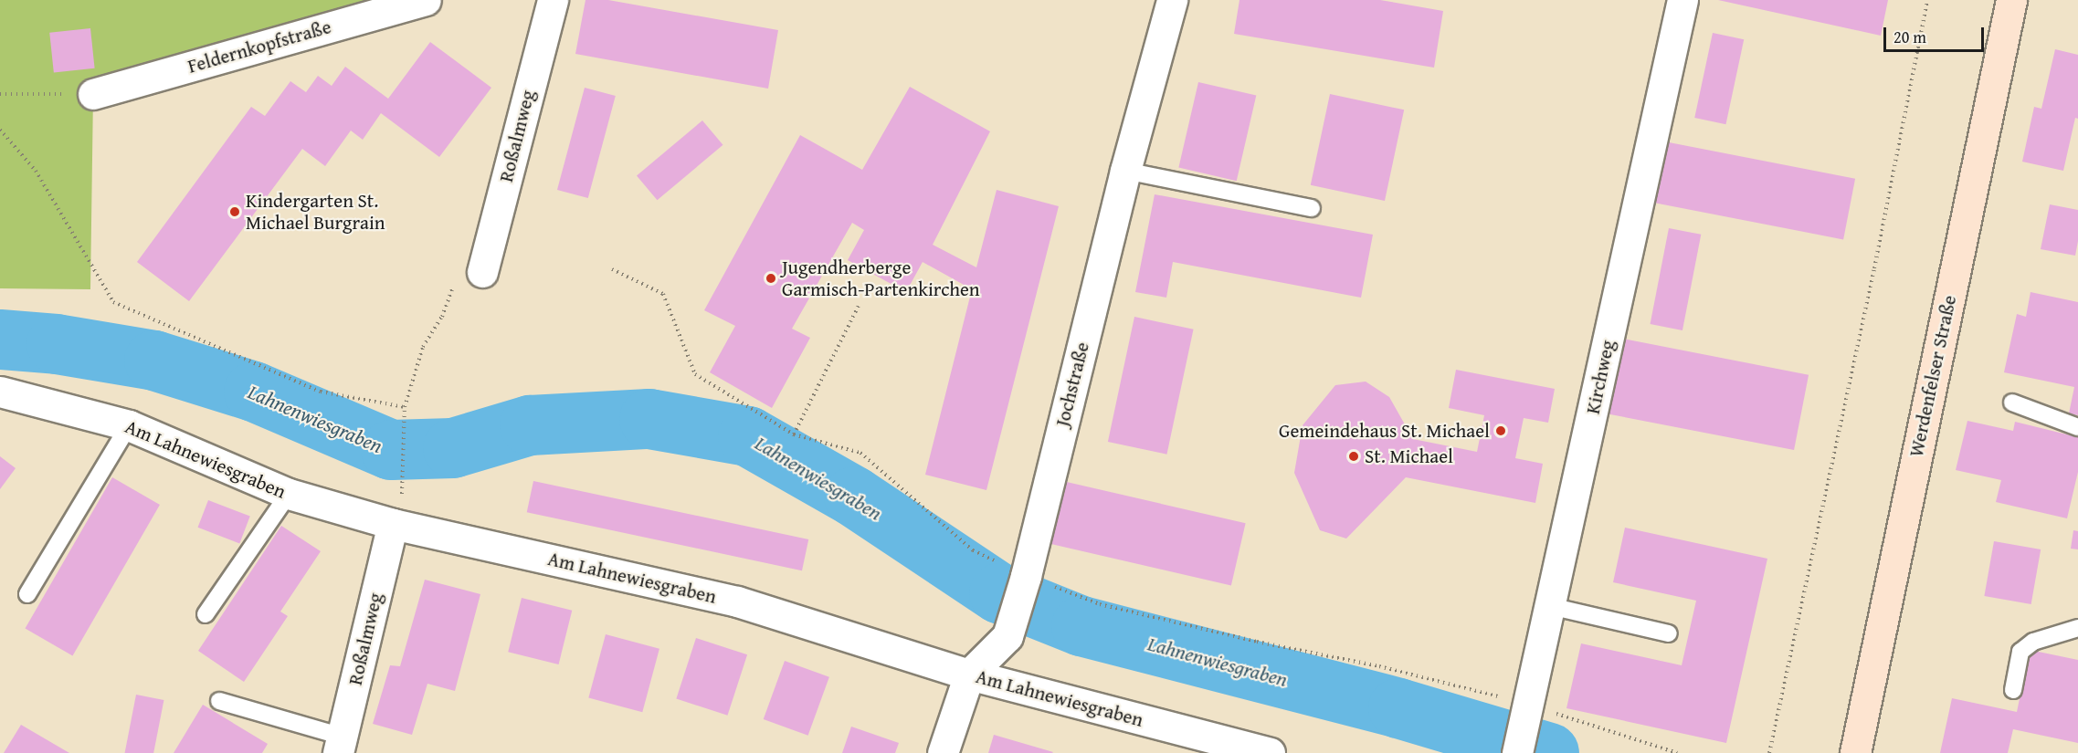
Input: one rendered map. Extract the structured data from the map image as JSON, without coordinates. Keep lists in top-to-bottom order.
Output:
{
  "streets": {
    "street": [
      "Feldernkopfstraße",
      "Roßalmweg",
      "Werdenfelser Straße",
      "Kirchweg",
      "Jochstraße",
      "Am Lahnewiesgraben"
    ]
  },
  "crossings": [
    ["Roßalmweg", "Am Lahnewiesgraben"],
    ["Jochstraße", "Am Lahnewiesgraben"]
  ],
  "water": ["Lahnenwiesgraben"],
  "places": [
    "Kindergarten St. Michael Burgrain",
    "Jugendherberge Garmisch-Partenkirchen",
    "Gemeindehaus St. Michael",
    "St. Michael"
  ],
  "scale_bar": "20 m"
}
